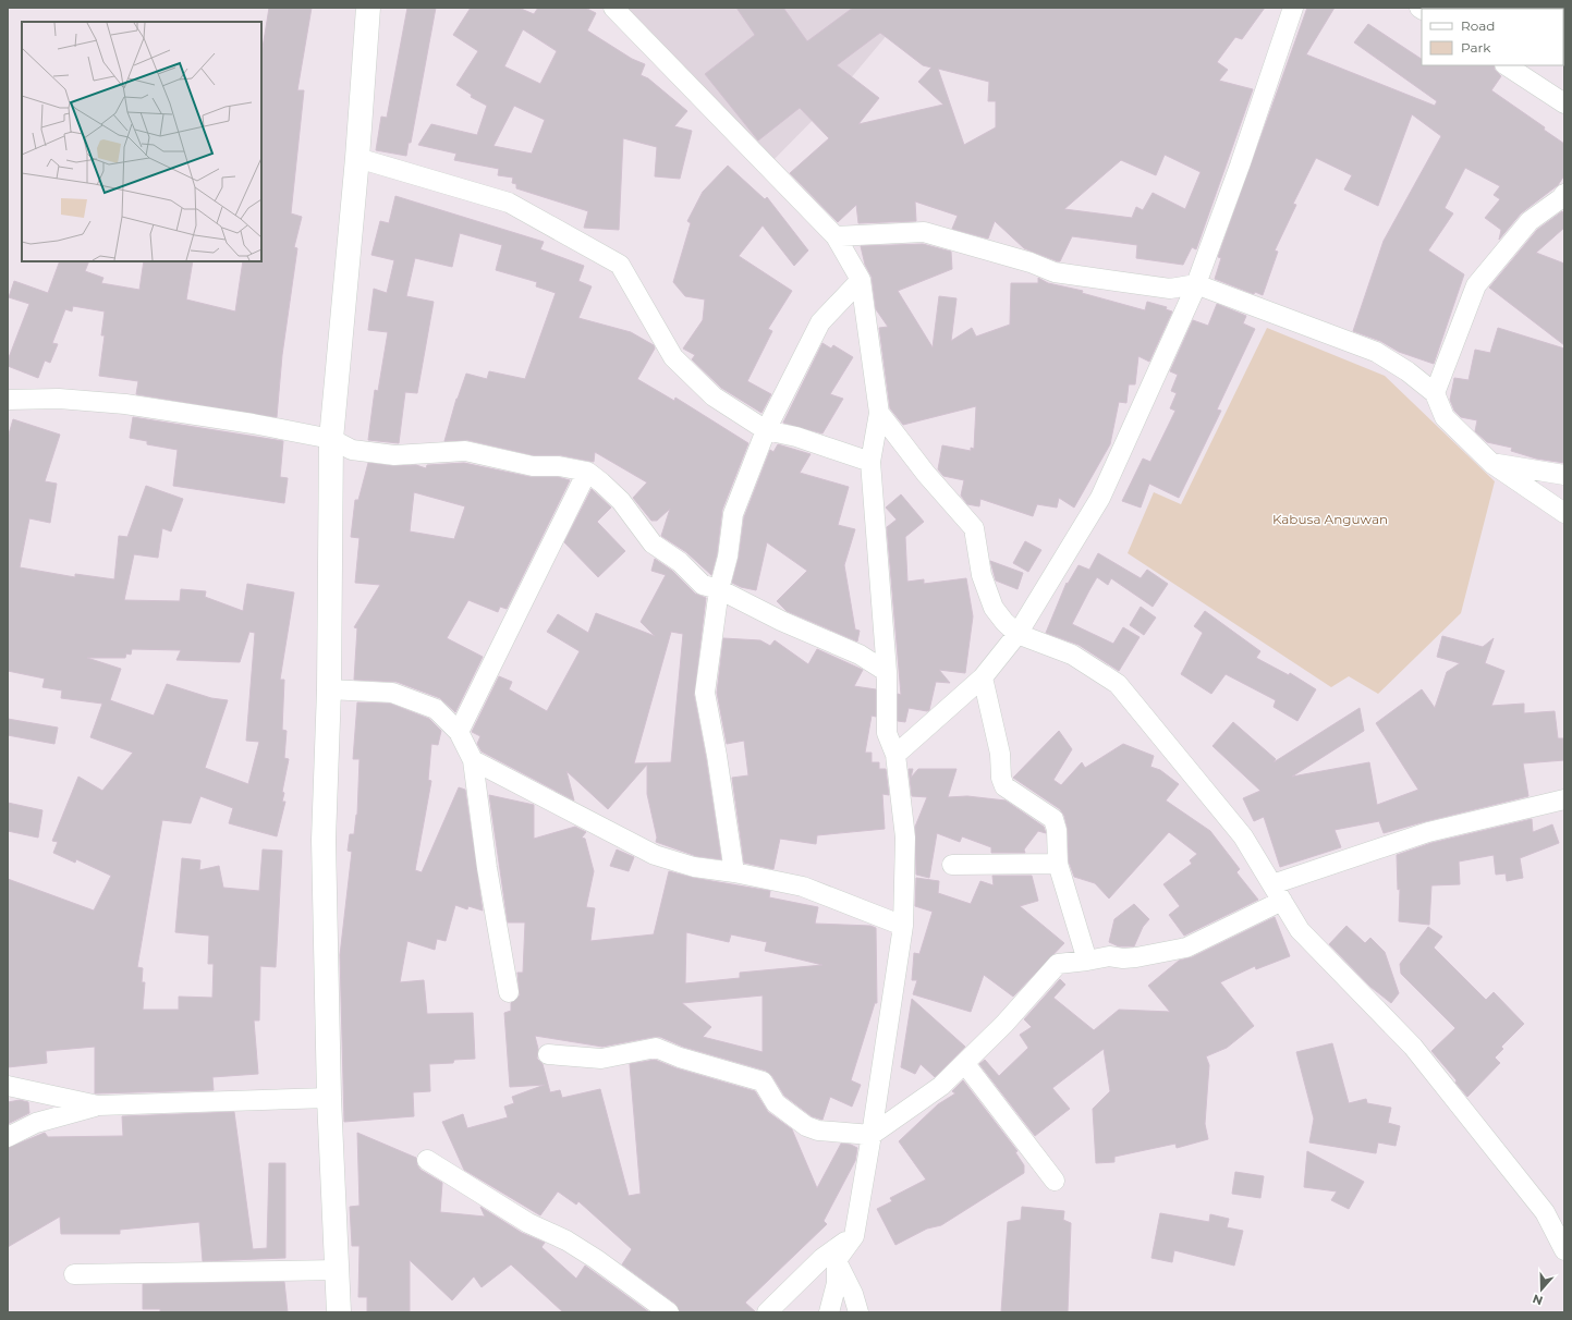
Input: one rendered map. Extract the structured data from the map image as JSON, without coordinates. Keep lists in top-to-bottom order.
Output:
{
  "parks": ["Kabusa Anguwan"],
  "legend": ["Road", "Park"],
  "north": "bottom"
}
